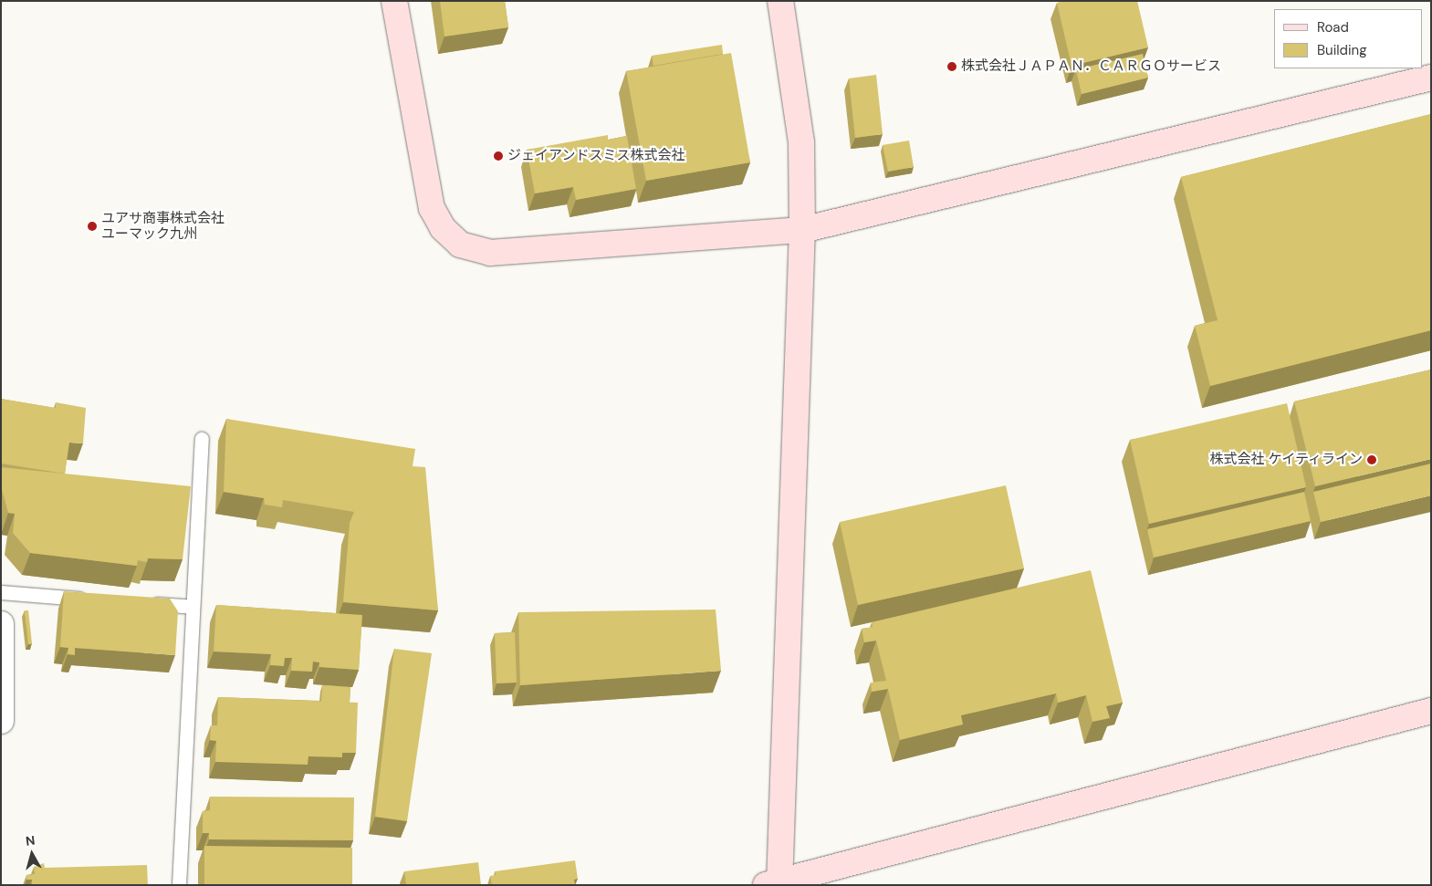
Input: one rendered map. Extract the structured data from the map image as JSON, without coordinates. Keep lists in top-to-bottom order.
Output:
{
  "places": [
    "株式会社ＪＡＰＡＮ．ＣＡＲＧＯサービス",
    "ジェイアンドスミス株式会社",
    "ユアサ商事株式会社 ユーマック九州",
    "株式会社 ケイティライン"
  ],
  "legend": ["Road", "Building"],
  "north": "top"
}
